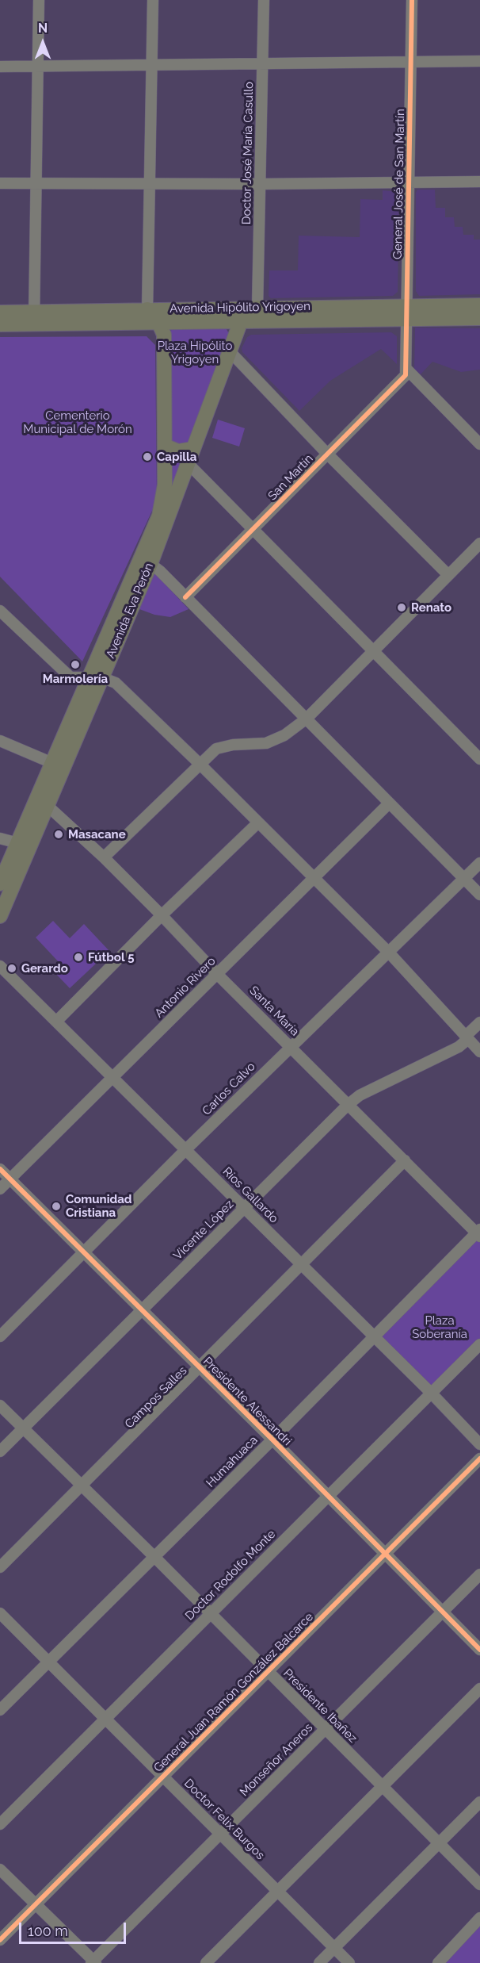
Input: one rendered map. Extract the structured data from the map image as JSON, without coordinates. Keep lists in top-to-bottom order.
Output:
{
  "streets": {
    "main road": ["Avenida Hipólito Yrigoyen", "Avenida Eva Perón"],
    "street": [
      "Doctor José María Casullo",
      "General José de San Martín",
      "San Martín",
      "Antonio Rivero",
      "Santa María",
      "Carlos Calvo",
      "Ríos Gallardo",
      "Vicente López",
      "Campos Salles",
      "Presidente Alessandri",
      "Humahuaca",
      "Doctor Rodolfo Monte",
      "General Juan Ramón González Balcarce",
      "Presidente Ibañez",
      "Monseñor Aneros",
      "Doctor Felix Burgos"
    ]
  },
  "crossings": [
    ["Doctor José María Casullo", "Avenida Hipólito Yrigoyen"],
    ["General José de San Martín", "Avenida Hipólito Yrigoyen"],
    ["General José de San Martín", "San Martín"],
    ["Avenida Hipólito Yrigoyen", "Avenida Eva Perón"],
    ["Avenida Eva Perón", "Santa María"],
    ["Antonio Rivero", "Santa María"],
    ["Antonio Rivero", "Ríos Gallardo"],
    ["Antonio Rivero", "Presidente Alessandri"],
    ["Santa María", "Carlos Calvo"],
    ["Santa María", "Vicente López"],
    ["Santa María", "Campos Salles"],
    ["Santa María", "Humahuaca"],
    ["Carlos Calvo", "Ríos Gallardo"],
    ["Carlos Calvo", "Presidente Alessandri"],
    ["Ríos Gallardo", "Vicente López"],
    ["Ríos Gallardo", "Campos Salles"],
    ["Ríos Gallardo", "Humahuaca"],
    ["Ríos Gallardo", "Doctor Rodolfo Monte"],
    ["Vicente López", "Presidente Alessandri"],
    ["Vicente López", "Presidente Ibañez"],
    ["Campos Salles", "Presidente Alessandri"],
    ["Campos Salles", "Presidente Ibañez"],
    ["Presidente Alessandri", "Humahuaca"],
    ["Presidente Alessandri", "Doctor Rodolfo Monte"],
    ["Presidente Alessandri", "General Juan Ramón González Balcarce"],
    ["Presidente Alessandri", "Monseñor Aneros"],
    ["Humahuaca", "Presidente Ibañez"],
    ["Humahuaca", "Doctor Felix Burgos"],
    ["Doctor Rodolfo Monte", "Presidente Ibañez"],
    ["Doctor Rodolfo Monte", "Doctor Felix Burgos"],
    ["General Juan Ramón González Balcarce", "Presidente Ibañez"],
    ["General Juan Ramón González Balcarce", "Doctor Felix Burgos"],
    ["Presidente Ibañez", "Monseñor Aneros"],
    ["Monseñor Aneros", "Doctor Felix Burgos"]
  ],
  "parks": ["Plaza Hipólito Yrigoyen", "Cementerio Municipal de Morón", "Plaza Soberanía"],
  "places": [
    "Capilla",
    "Renato",
    "Marmolería",
    "Masacane",
    "Fútbol 5",
    "Gerardo",
    "Comunidad Cristiana"
  ],
  "scale_bar": "100 m",
  "north": "top"
}
